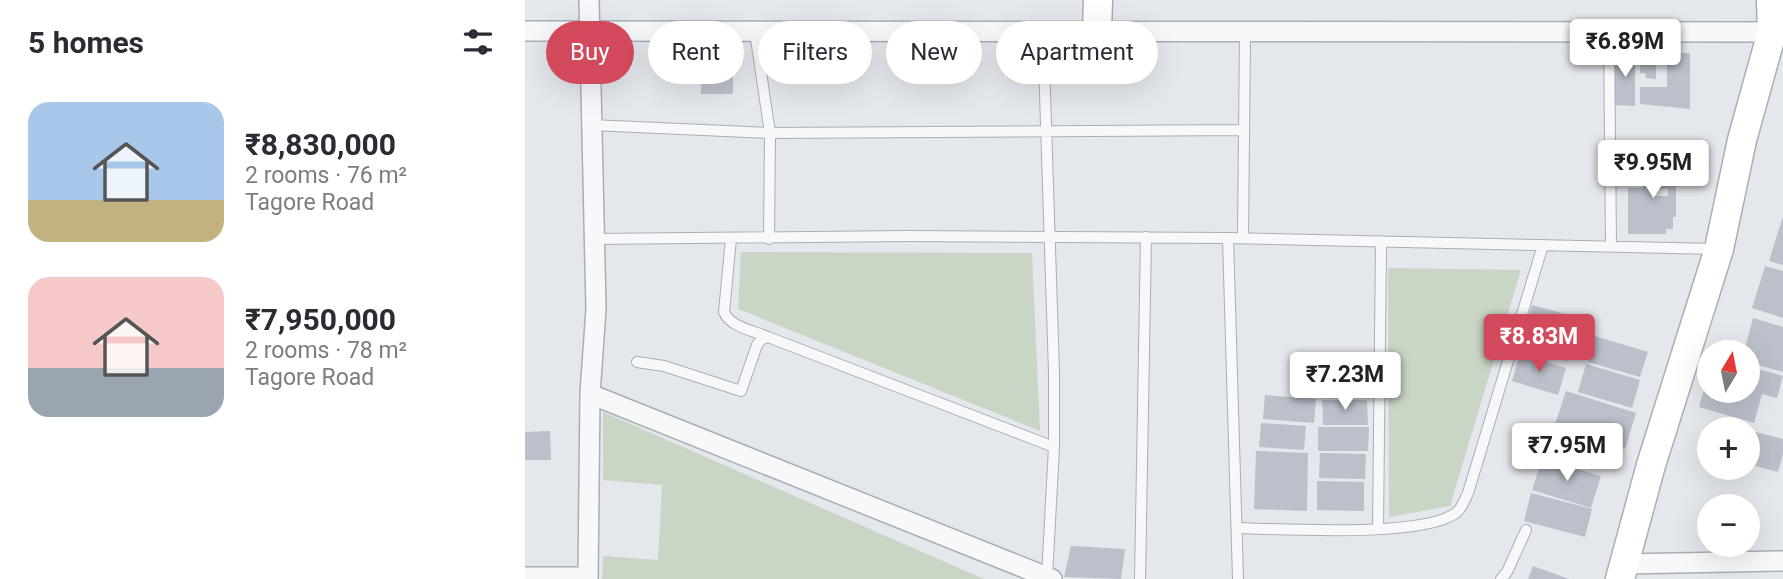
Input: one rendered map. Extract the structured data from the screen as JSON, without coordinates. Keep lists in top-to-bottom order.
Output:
{
  "north": "top",
  "page": {
    "heading": "5 homes",
    "price": [
      "₹6.89M",
      "₹9.95M",
      "₹8.83M",
      "₹7.23M",
      "₹7.95M"
    ],
    "chip": [
      "Buy",
      "Rent",
      "Filters",
      "New",
      "Apartment"
    ],
    "list": [
      {
        "name": "₹8,830,000",
        "note": "2 rooms · 76 m² · Tagore Road"
      },
      {
        "name": "₹7,950,000",
        "note": "2 rooms · 78 m² · Tagore Road"
      }
    ],
    "map_buttons": ["+", "−"]
  }
}
